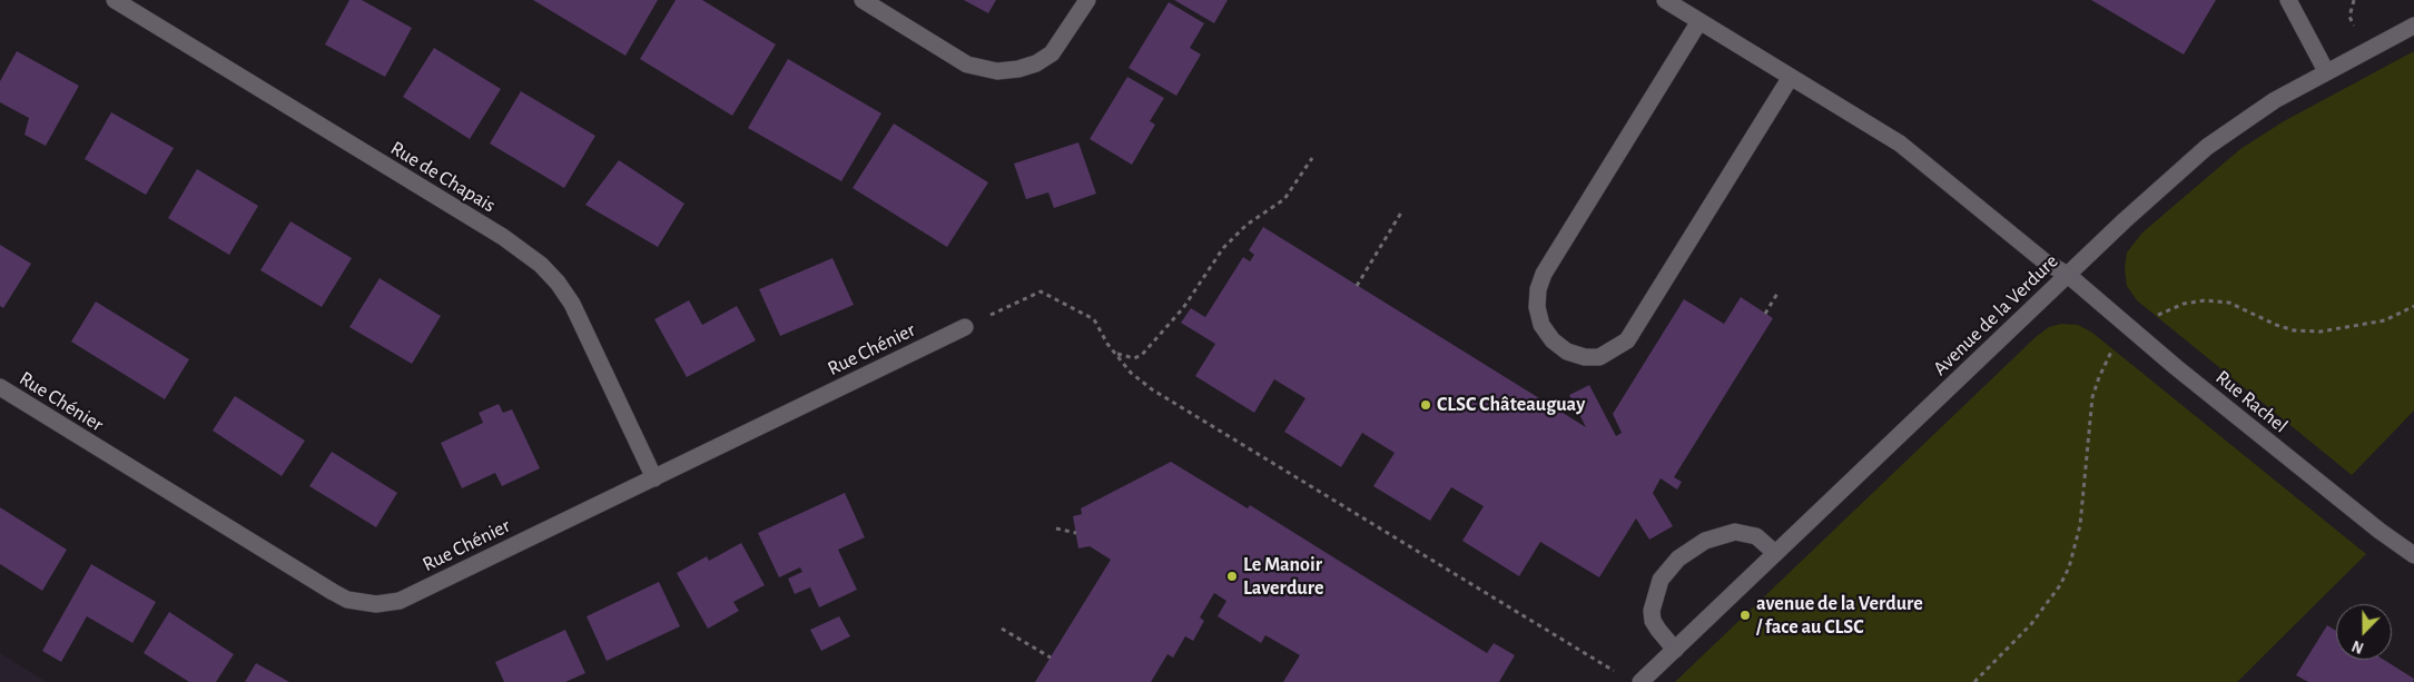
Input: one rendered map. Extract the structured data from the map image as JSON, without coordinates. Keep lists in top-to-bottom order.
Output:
{
  "streets": {
    "street": [
      "Rue de Chapais",
      "Avenue de la Verdure",
      "Rue Chénier",
      "Rue Rachel"
    ]
  },
  "crossings": [
    ["Rue de Chapais", "Rue Chénier"],
    ["Avenue de la Verdure", "Rue Rachel"]
  ],
  "places": ["CLSC Châteauguay", "Le Manoir Laverdure", "avenue de la Verdure / face au CLSC"],
  "north": "bottom"
}
